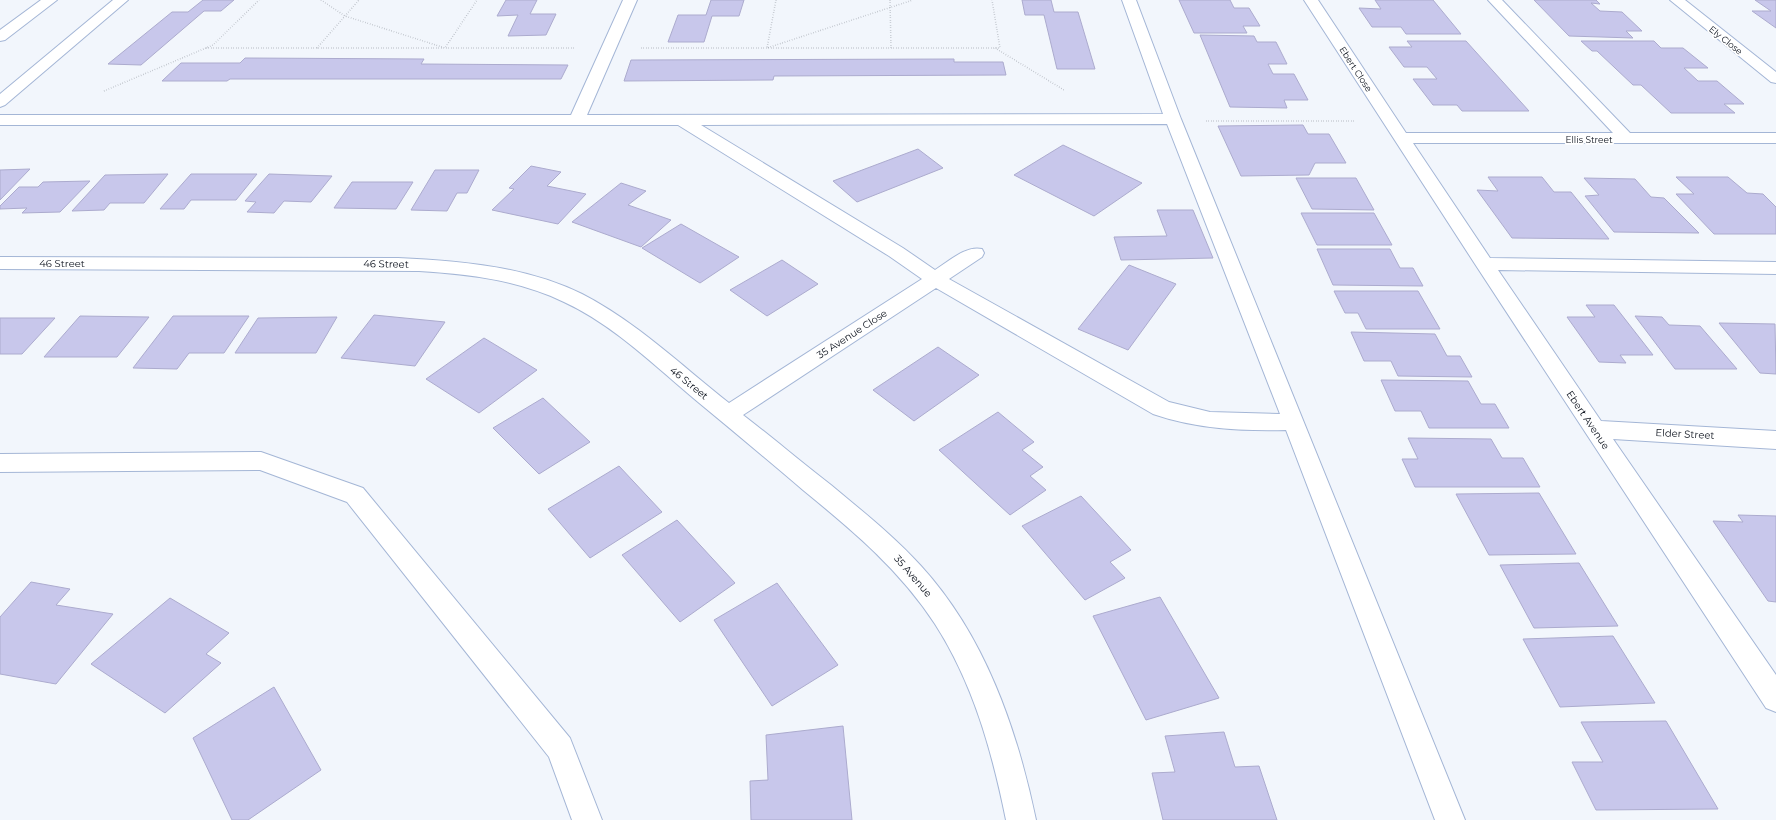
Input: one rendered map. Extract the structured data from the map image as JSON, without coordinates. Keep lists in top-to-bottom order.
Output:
{
  "streets": {
    "street": [
      "Ely Close",
      "Ebert Close",
      "Ellis Street",
      "46 Street",
      "35 Avenue Close",
      "Ebert Avenue",
      "Elder Street",
      "35 Avenue"
    ]
  },
  "crossings": [
    ["Ebert Close", "Ellis Street"],
    ["Ebert Close", "Ebert Avenue"],
    ["Ellis Street", "Ebert Avenue"],
    ["46 Street", "35 Avenue Close"],
    ["46 Street", "35 Avenue"],
    ["35 Avenue Close", "35 Avenue"],
    ["Ebert Avenue", "Elder Street"]
  ]
}
